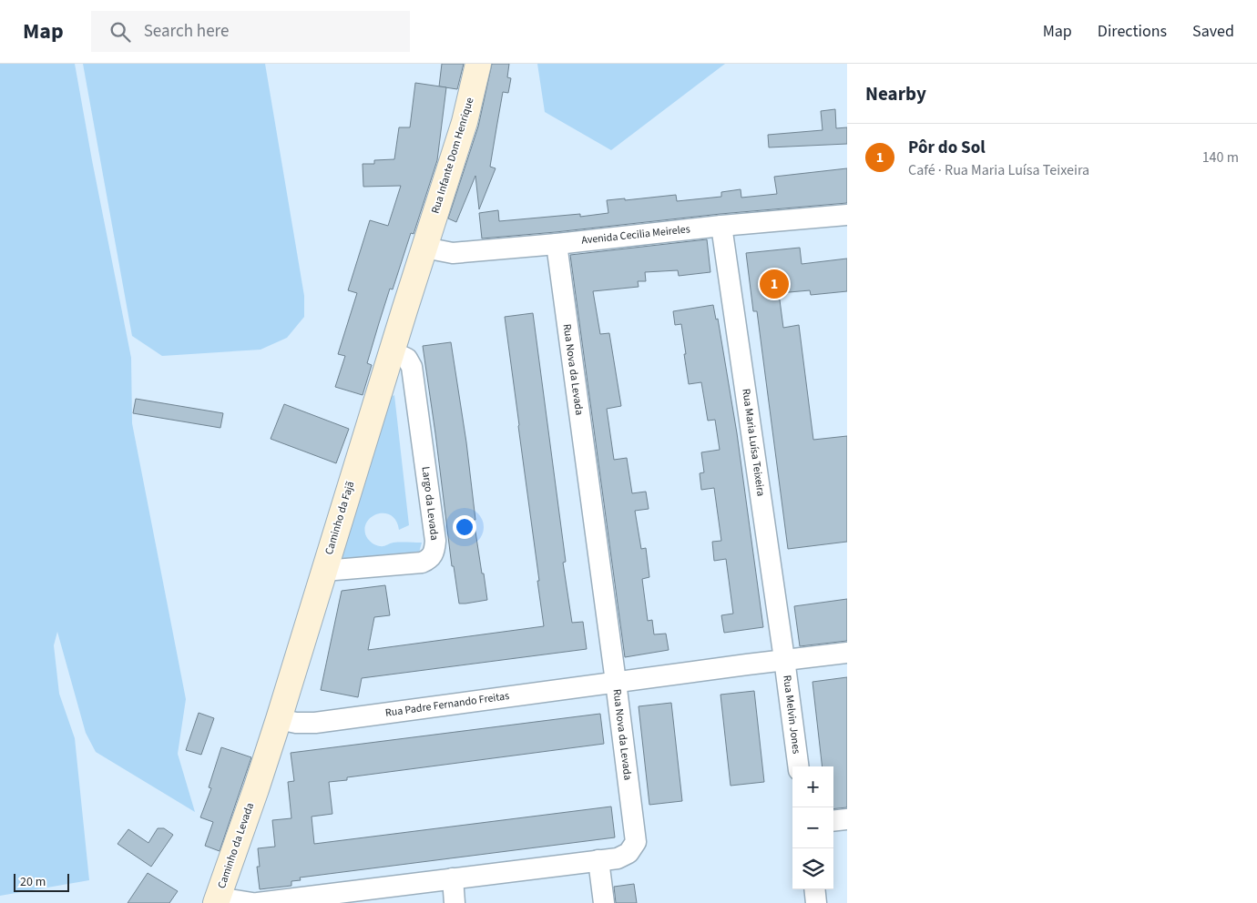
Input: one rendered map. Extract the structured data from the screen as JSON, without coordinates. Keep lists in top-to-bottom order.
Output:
{
  "streets": {
    "street": [
      "Rua Infante Dom Henrique",
      "Avenida Cecilia Meireles",
      "Rua Nova da Levada",
      "Rua Maria Luísa Teixeira",
      "Largo da Levada",
      "Caminho da Fajã",
      "Rua Padre Fernando Freitas",
      "Rua Melvin Jones",
      "Caminho da Levada"
    ]
  },
  "crossings": [
    ["Rua Infante Dom Henrique", "Avenida Cecilia Meireles"],
    ["Rua Infante Dom Henrique", "Caminho da Fajã"],
    ["Avenida Cecilia Meireles", "Rua Nova da Levada"],
    ["Avenida Cecilia Meireles", "Rua Maria Luísa Teixeira"],
    ["Avenida Cecilia Meireles", "Caminho da Fajã"],
    ["Rua Nova da Levada", "Rua Padre Fernando Freitas"],
    ["Rua Maria Luísa Teixeira", "Rua Padre Fernando Freitas"],
    ["Rua Maria Luísa Teixeira", "Rua Melvin Jones"],
    ["Largo da Levada", "Caminho da Fajã"],
    ["Caminho da Fajã", "Rua Padre Fernando Freitas"],
    ["Caminho da Fajã", "Caminho da Levada"],
    ["Rua Padre Fernando Freitas", "Rua Melvin Jones"]
  ],
  "scale_bar": "20 m",
  "page": {
    "header": "Map",
    "search": "Search here",
    "nav": ["Map", "Directions", "Saved"],
    "heading": "Nearby",
    "list": [
      {
        "mark": "1",
        "name": "Pôr do Sol",
        "note": "Café · Rua Maria Luísa Teixeira",
        "value": "140 m"
      }
    ],
    "pins": "1",
    "map_buttons": ["+", "−"],
    "scale": "20 m"
  }
}
